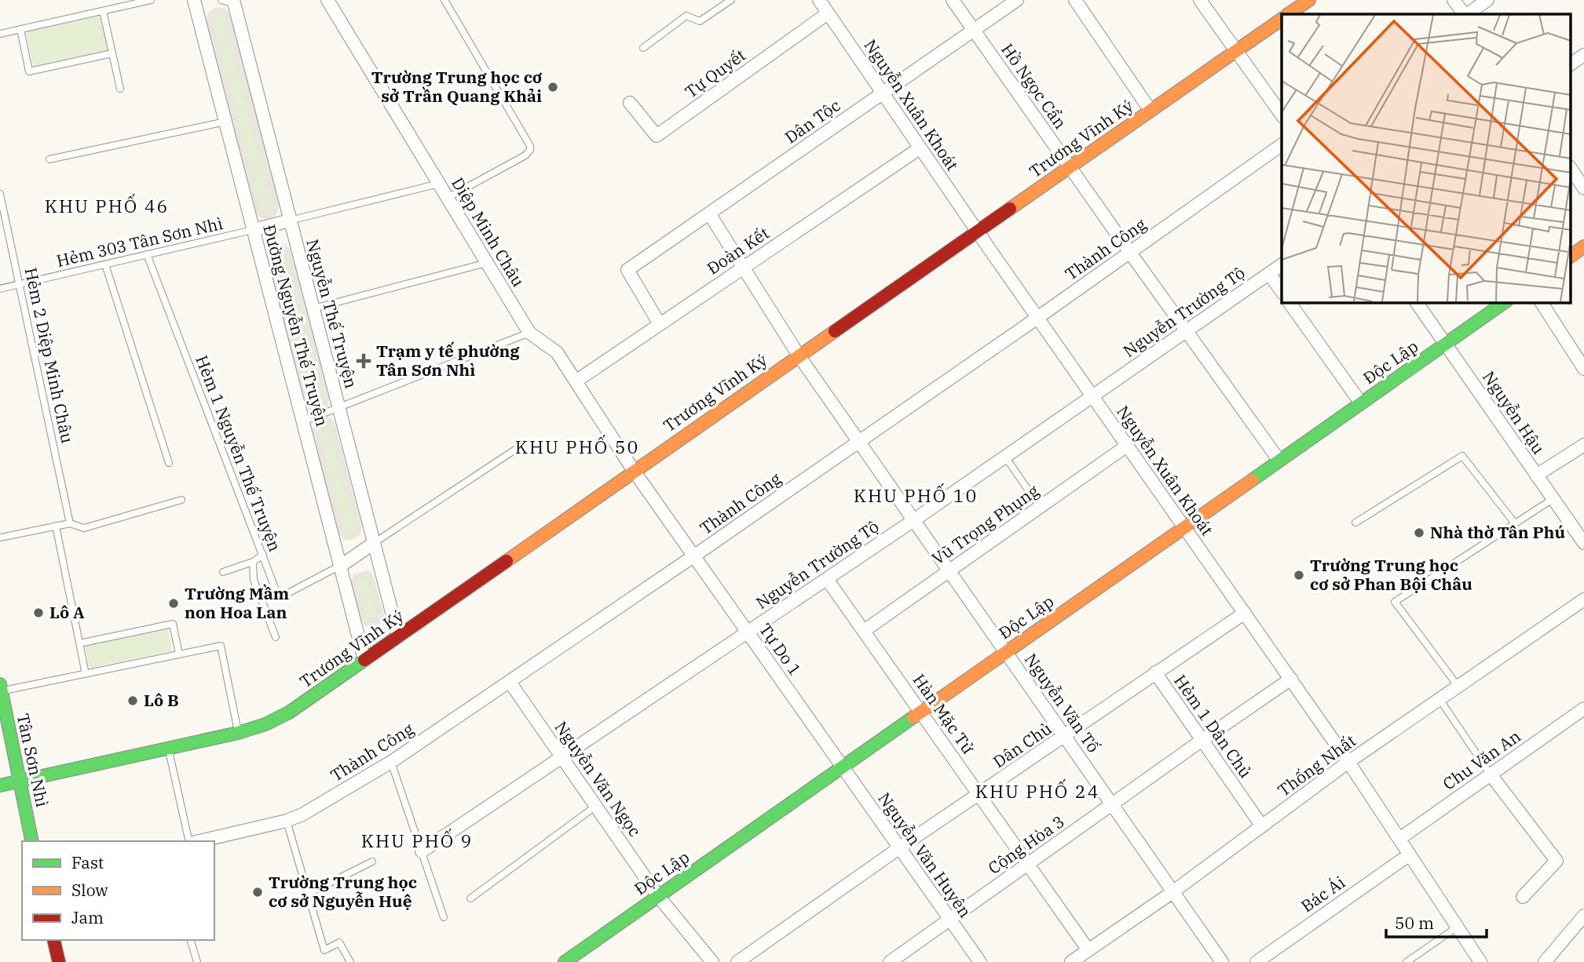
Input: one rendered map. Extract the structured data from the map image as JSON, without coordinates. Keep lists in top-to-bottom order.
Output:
{
  "streets": {
    "street": [
      "Tự Quyết",
      "Hồ Ngọc Cẩn",
      "Nguyễn Xuân Khoát",
      "Dân Tộc",
      "Trương Vĩnh Ký",
      "Diệp Minh Châu",
      "Thành Công",
      "Đoàn Kết",
      "Nguyễn Trường Tộ",
      "Nguyễn Thế Truyện",
      "Đường Nguyễn Thế Truyện",
      "Độc Lập",
      "Nguyễn Hậu",
      "Vũ Trọng Phụng",
      "Tự Do 1",
      "Nguyễn Văn Tố",
      "Hàn Mặc Tử",
      "Hẻm 1 Dân Chủ",
      "Dân Chủ",
      "Tân Sơn Nhì",
      "Chu Văn An",
      "Thống Nhất",
      "Nguyễn Văn Ngọc",
      "Cộng Hòa 3",
      "Nguyễn Văn Huyên",
      "Bác Ái"
    ],
    "lane": ["Hẻm 303 Tân Sơn Nhì", "Hẻm 2 Diệp Minh Châu", "Hẻm 1 Nguyễn Thế Truyện"]
  },
  "crossings": [
    ["Tự Quyết", "Nguyễn Xuân Khoát"],
    ["Hồ Ngọc Cẩn", "Dân Tộc"],
    ["Hồ Ngọc Cẩn", "Trương Vĩnh Ký"],
    ["Hồ Ngọc Cẩn", "Thành Công"],
    ["Hồ Ngọc Cẩn", "Nguyễn Trường Tộ"],
    ["Hồ Ngọc Cẩn", "Độc Lập"],
    ["Nguyễn Xuân Khoát", "Dân Tộc"],
    ["Nguyễn Xuân Khoát", "Trương Vĩnh Ký"],
    ["Nguyễn Xuân Khoát", "Thành Công"],
    ["Nguyễn Xuân Khoát", "Đoàn Kết"],
    ["Nguyễn Xuân Khoát", "Nguyễn Trường Tộ"],
    ["Nguyễn Xuân Khoát", "Độc Lập"],
    ["Nguyễn Xuân Khoát", "Vũ Trọng Phụng"],
    ["Nguyễn Xuân Khoát", "Dân Chủ"],
    ["Nguyễn Xuân Khoát", "Chu Văn An"],
    ["Nguyễn Xuân Khoát", "Thống Nhất"],
    ["Nguyễn Xuân Khoát", "Cộng Hòa 3"],
    ["Nguyễn Xuân Khoát", "Bác Ái"],
    ["Dân Tộc", "Đoàn Kết"],
    ["Dân Tộc", "Nguyễn Văn Tố"],
    ["Trương Vĩnh Ký", "Diệp Minh Châu"],
    ["Trương Vĩnh Ký", "Nguyễn Thế Truyện"],
    ["Trương Vĩnh Ký", "Đường Nguyễn Thế Truyện"],
    ["Trương Vĩnh Ký", "Tự Do 1"],
    ["Trương Vĩnh Ký", "Nguyễn Văn Tố"],
    ["Trương Vĩnh Ký", "Tân Sơn Nhì"],
    ["Diệp Minh Châu", "Đoàn Kết"],
    ["Diệp Minh Châu", "Tự Do 1"],
    ["Hẻm 303 Tân Sơn Nhì", "Đường Nguyễn Thế Truyện"],
    ["Hẻm 303 Tân Sơn Nhì", "Hẻm 2 Diệp Minh Châu"],
    ["Hẻm 303 Tân Sơn Nhì", "Hẻm 1 Nguyễn Thế Truyện"],
    ["Thành Công", "Tự Do 1"],
    ["Thành Công", "Nguyễn Văn Tố"],
    ["Thành Công", "Nguyễn Văn Ngọc"],
    ["Đoàn Kết", "Nguyễn Văn Tố"],
    ["Nguyễn Trường Tộ", "Tự Do 1"],
    ["Nguyễn Trường Tộ", "Nguyễn Văn Tố"],
    ["Nguyễn Trường Tộ", "Hàn Mặc Tử"],
    ["Nguyễn Trường Tộ", "Nguyễn Văn Ngọc"],
    ["Đường Nguyễn Thế Truyện", "Hẻm 1 Nguyễn Thế Truyện"],
    ["Độc Lập", "Nguyễn Hậu"],
    ["Độc Lập", "Tự Do 1"],
    ["Độc Lập", "Nguyễn Văn Tố"],
    ["Độc Lập", "Hàn Mặc Tử"],
    ["Độc Lập", "Nguyễn Văn Ngọc"],
    ["Độc Lập", "Nguyễn Văn Huyên"],
    ["Vũ Trọng Phụng", "Nguyễn Văn Tố"],
    ["Vũ Trọng Phụng", "Hàn Mặc Tử"],
    ["Tự Do 1", "Nguyễn Văn Huyên"],
    ["Nguyễn Văn Tố", "Dân Chủ"],
    ["Nguyễn Văn Tố", "Thống Nhất"],
    ["Nguyễn Văn Tố", "Cộng Hòa 3"],
    ["Hàn Mặc Tử", "Dân Chủ"],
    ["Hàn Mặc Tử", "Thống Nhất"],
    ["Hàn Mặc Tử", "Cộng Hòa 3"],
    ["Hẻm 1 Dân Chủ", "Dân Chủ"],
    ["Hẻm 1 Dân Chủ", "Thống Nhất"],
    ["Hẻm 1 Dân Chủ", "Cộng Hòa 3"],
    ["Dân Chủ", "Nguyễn Văn Huyên"],
    ["Cộng Hòa 3", "Nguyễn Văn Huyên"]
  ],
  "districts": [
    "KHU PHỐ 46",
    "KHU PHỐ 50",
    "KHU PHỐ 10",
    "KHU PHỐ 24",
    "KHU PHỐ 9"
  ],
  "places": {
    "other": [
      "Trường Trung học cơ sở Trần Quang Khải",
      "Nhà thờ Tân Phú",
      "Trường Trung học cơ sở Phan Bội Châu",
      "Trường Mầm non Hoa Lan",
      "Lô A",
      "Lô B",
      "Trường Trung học cơ sở Nguyễn Huệ"
    ],
    "health": ["Trạm y tế phường Tân Sơn Nhì"]
  },
  "legend": ["Fast", "Slow", "Jam"],
  "scale_bar": "50 m"
}
